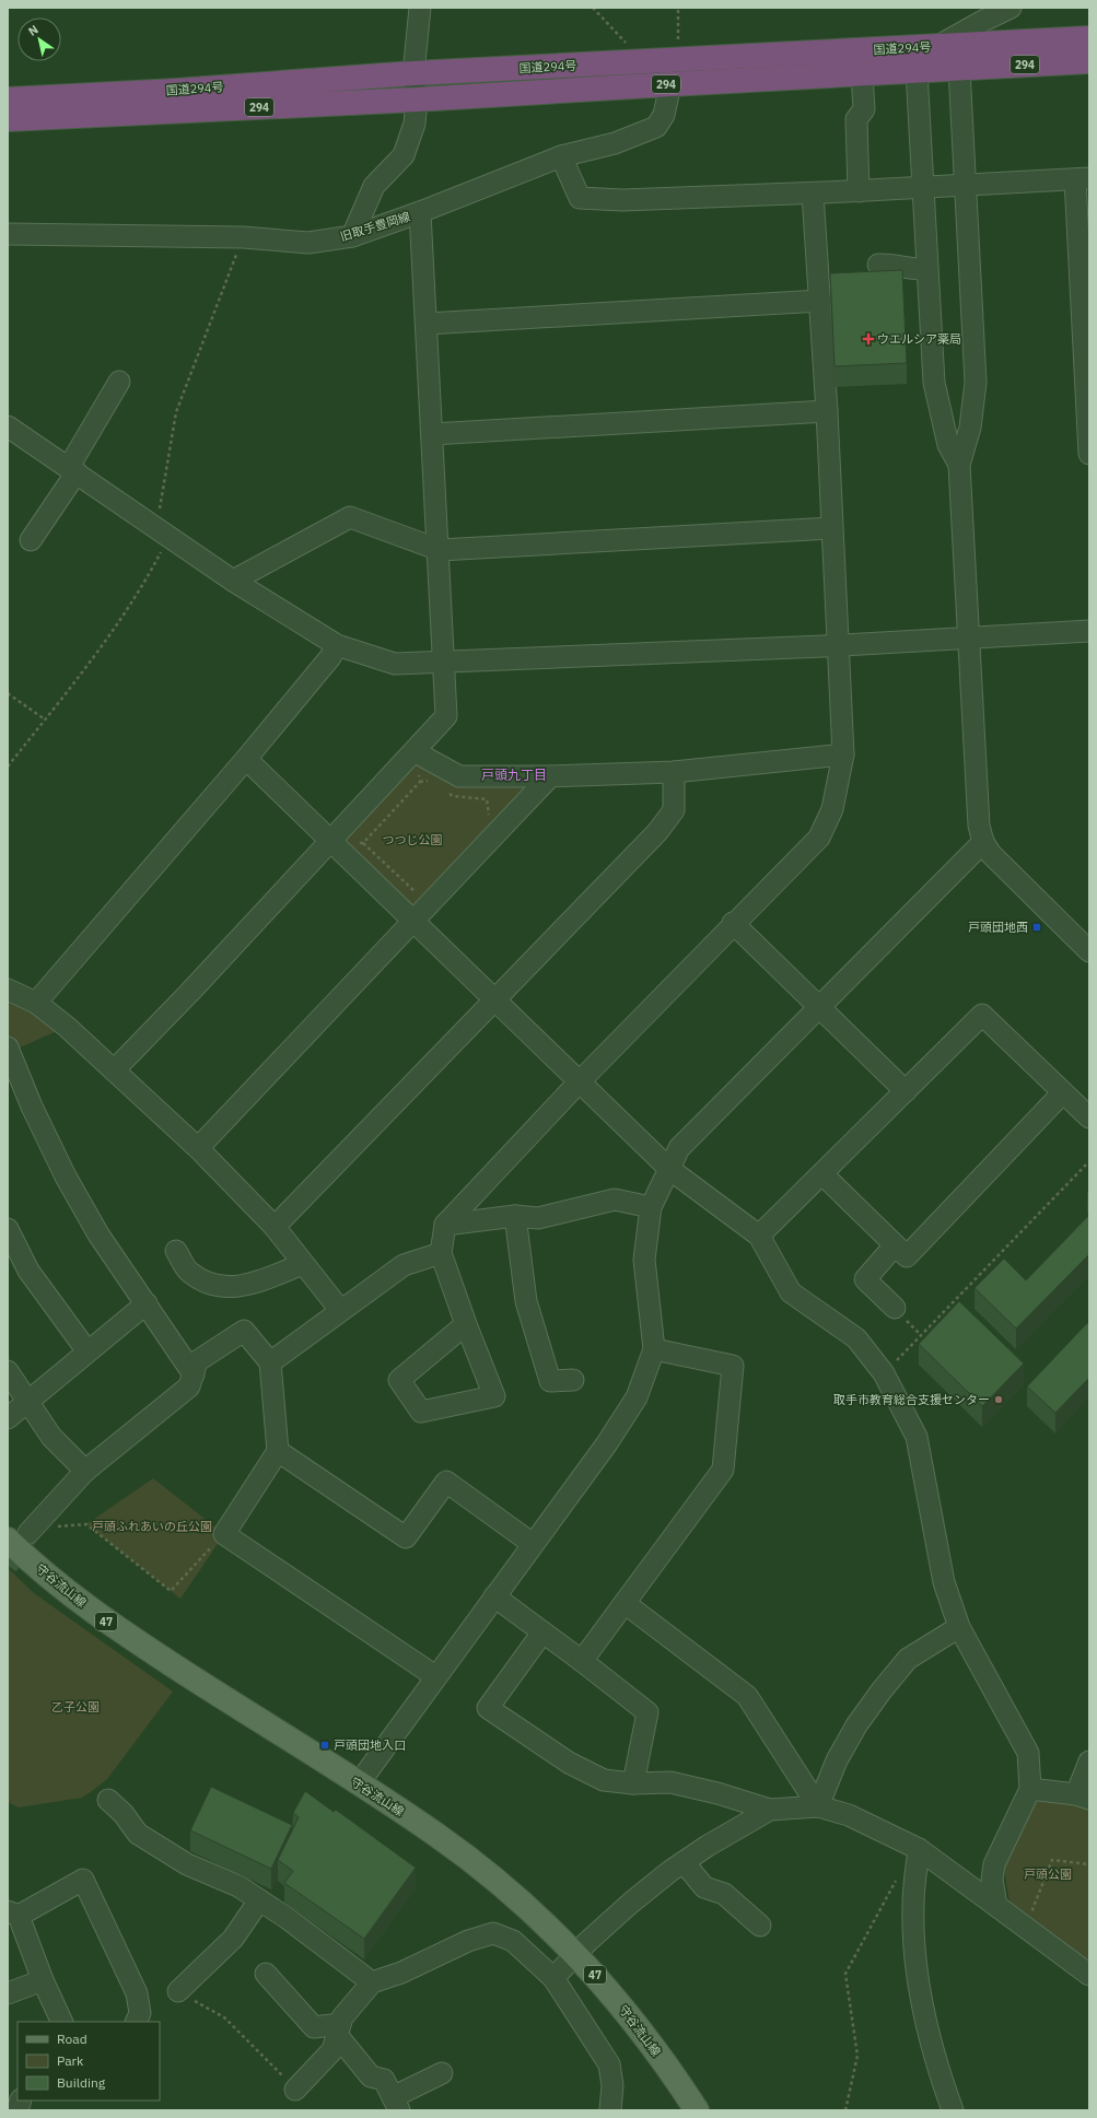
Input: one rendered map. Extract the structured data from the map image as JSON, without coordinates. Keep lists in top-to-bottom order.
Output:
{
  "streets": {
    "highway": ["国道294号", "294"],
    "main road": ["守谷流山線", "47"],
    "street": ["旧取手豊岡線"]
  },
  "crossings": [
    ["国道294号", "旧取手豊岡線"]
  ],
  "districts": ["戸頭九丁目"],
  "parks": [
    "つつじ公園",
    "戸頭ふれあいの丘公園",
    "乙子公園",
    "戸頭公園"
  ],
  "places": {
    "health": ["ウエルシア薬局"],
    "transit": ["戸頭団地西", "戸頭団地入口"],
    "other": ["取手市教育総合支援センター"]
  },
  "legend": ["Road", "Park", "Building"],
  "north": "top left"
}
